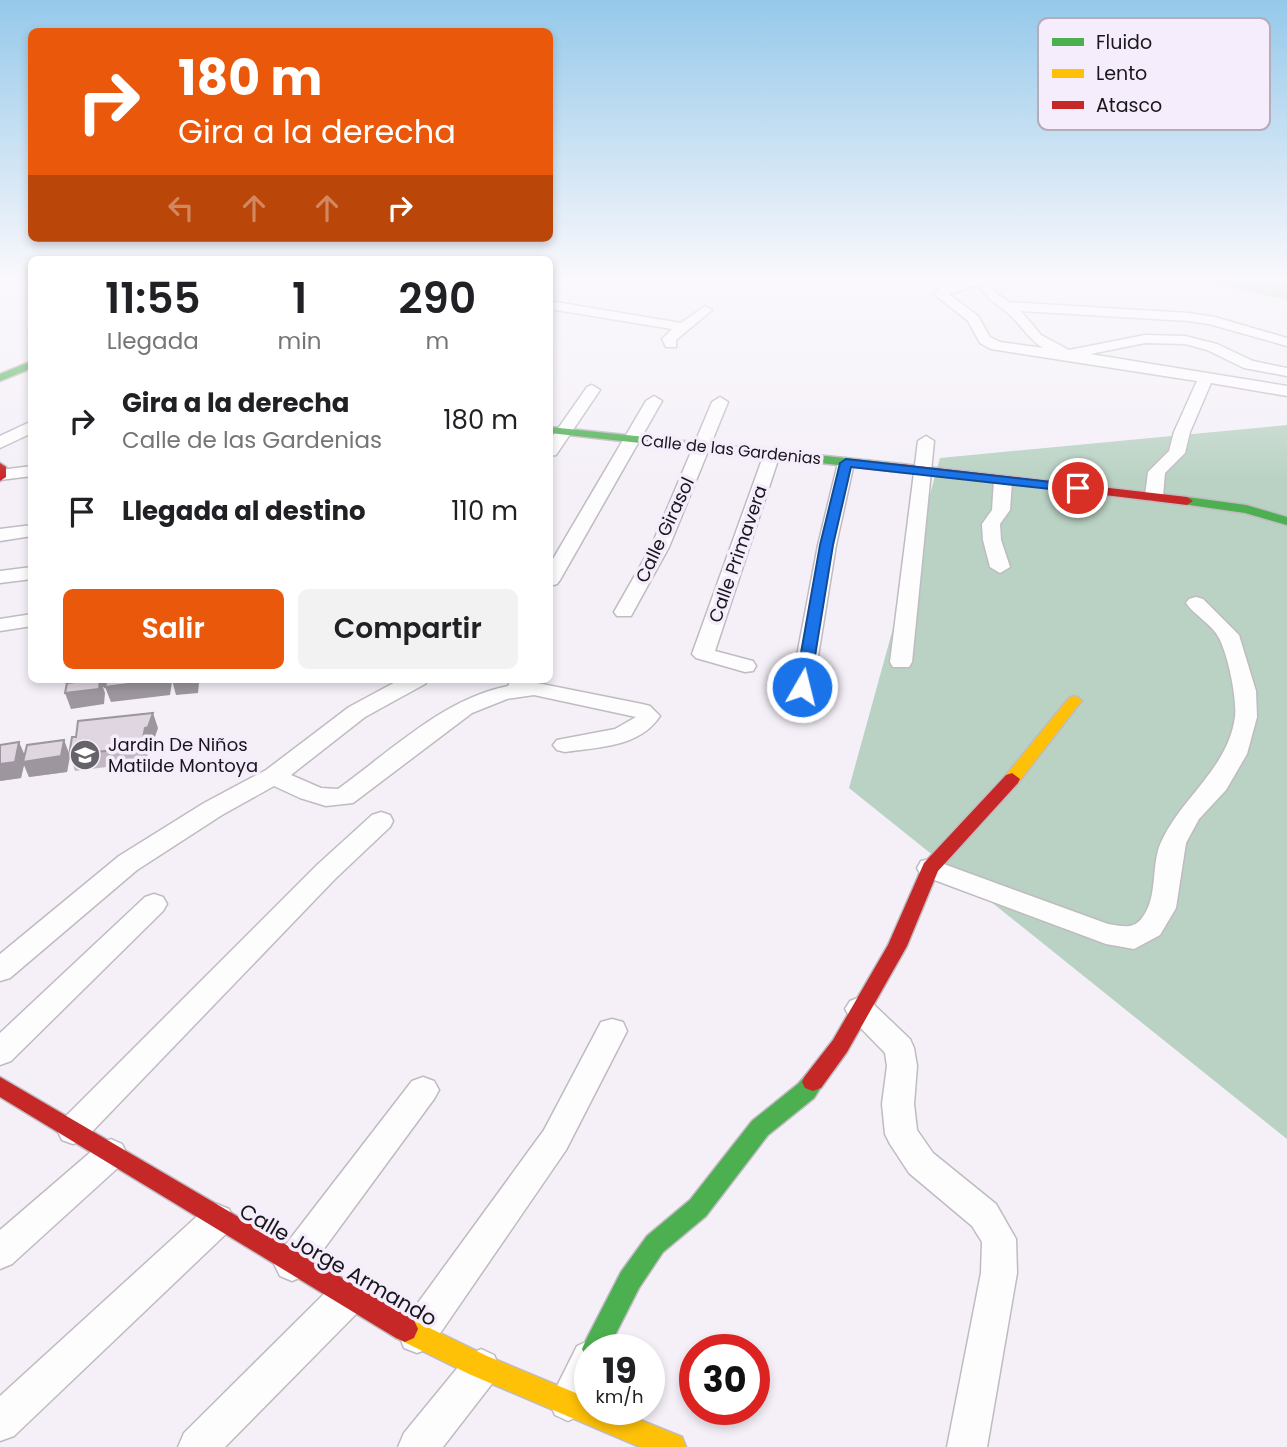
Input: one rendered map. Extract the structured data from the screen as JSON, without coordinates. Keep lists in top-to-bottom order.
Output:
{
  "streets": {
    "street": [
      "Calle de las Gardenias",
      "Calle Girasol",
      "Calle Primavera",
      "Calle Jorge Armando"
    ]
  },
  "crossings": [
    ["Calle de las Gardenias", "Calle Girasol"],
    ["Calle de las Gardenias", "Calle Primavera"]
  ],
  "places": {
    "school or university": ["Jardin De Niños Matilde Montoya"]
  },
  "legend": ["Fluido", "Lento", "Atasco"],
  "page": {
    "turn": ["180 m", "Gira a la derecha"],
    "eta": [
      "11:55",
      "Llegada",
      "1",
      "min",
      "290",
      "m"
    ],
    "list": [
      {
        "name": "Gira a la derecha",
        "note": "Calle de las Gardenias",
        "value": "180 m"
      },
      {
        "name": "Llegada al destino",
        "value": "110 m"
      }
    ],
    "buttons": ["Salir", "Compartir"],
    "speed": "19 km/h",
    "limit": "30"
  }
}
